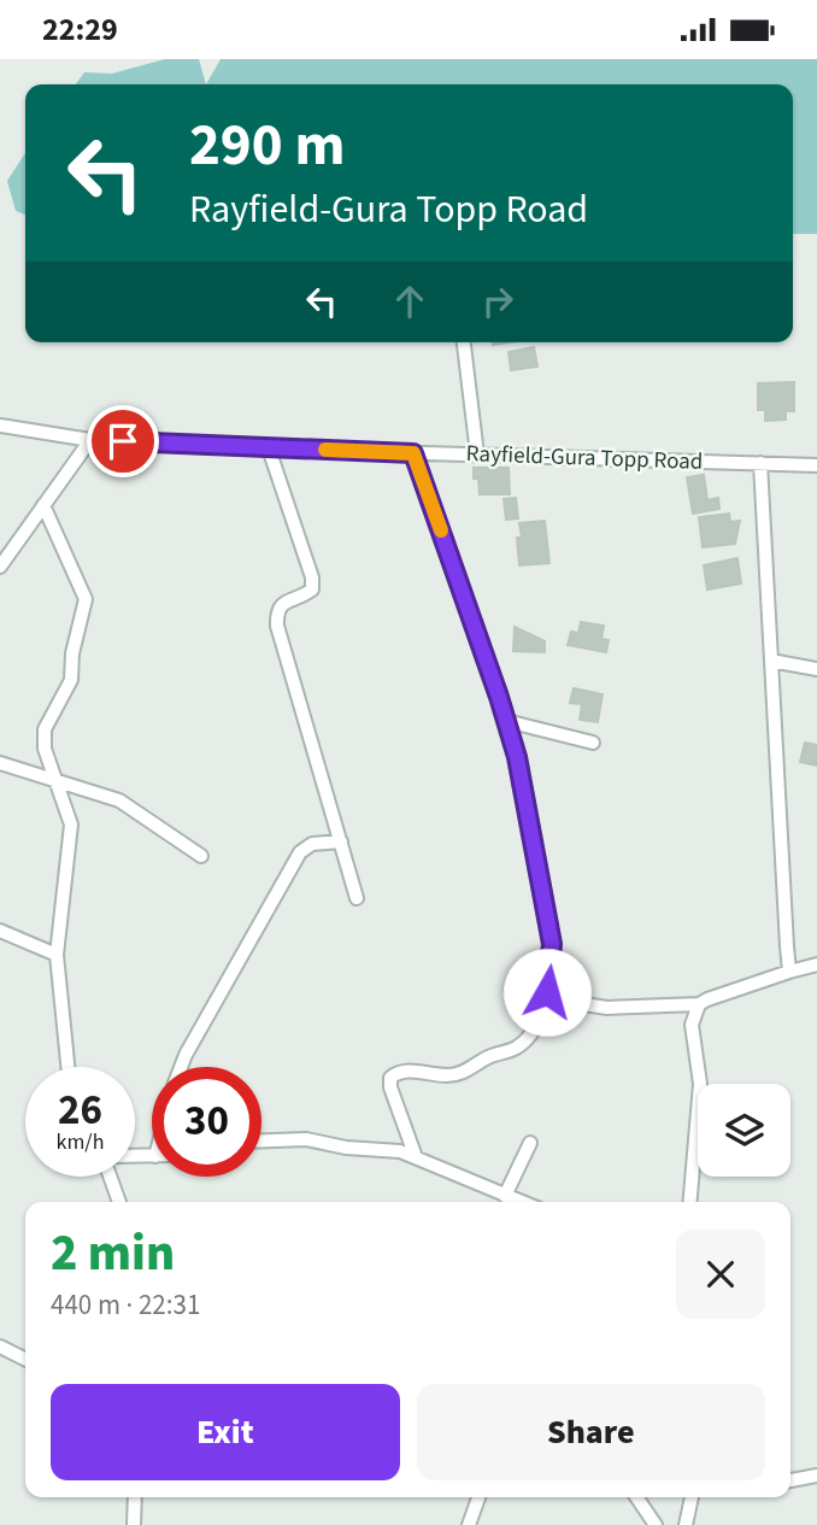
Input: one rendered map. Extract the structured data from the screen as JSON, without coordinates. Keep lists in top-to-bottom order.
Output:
{
  "streets": {
    "street": ["Rayfield-Gura Topp Road"]
  },
  "page": {
    "status": "22:29",
    "turn": ["290 m", "Rayfield-Gura Topp Road"],
    "speed": "26 km/h",
    "limit": "30",
    "heading": ["2 min", "440 m · 22:31"],
    "buttons": ["Exit", "Share"]
  }
}
